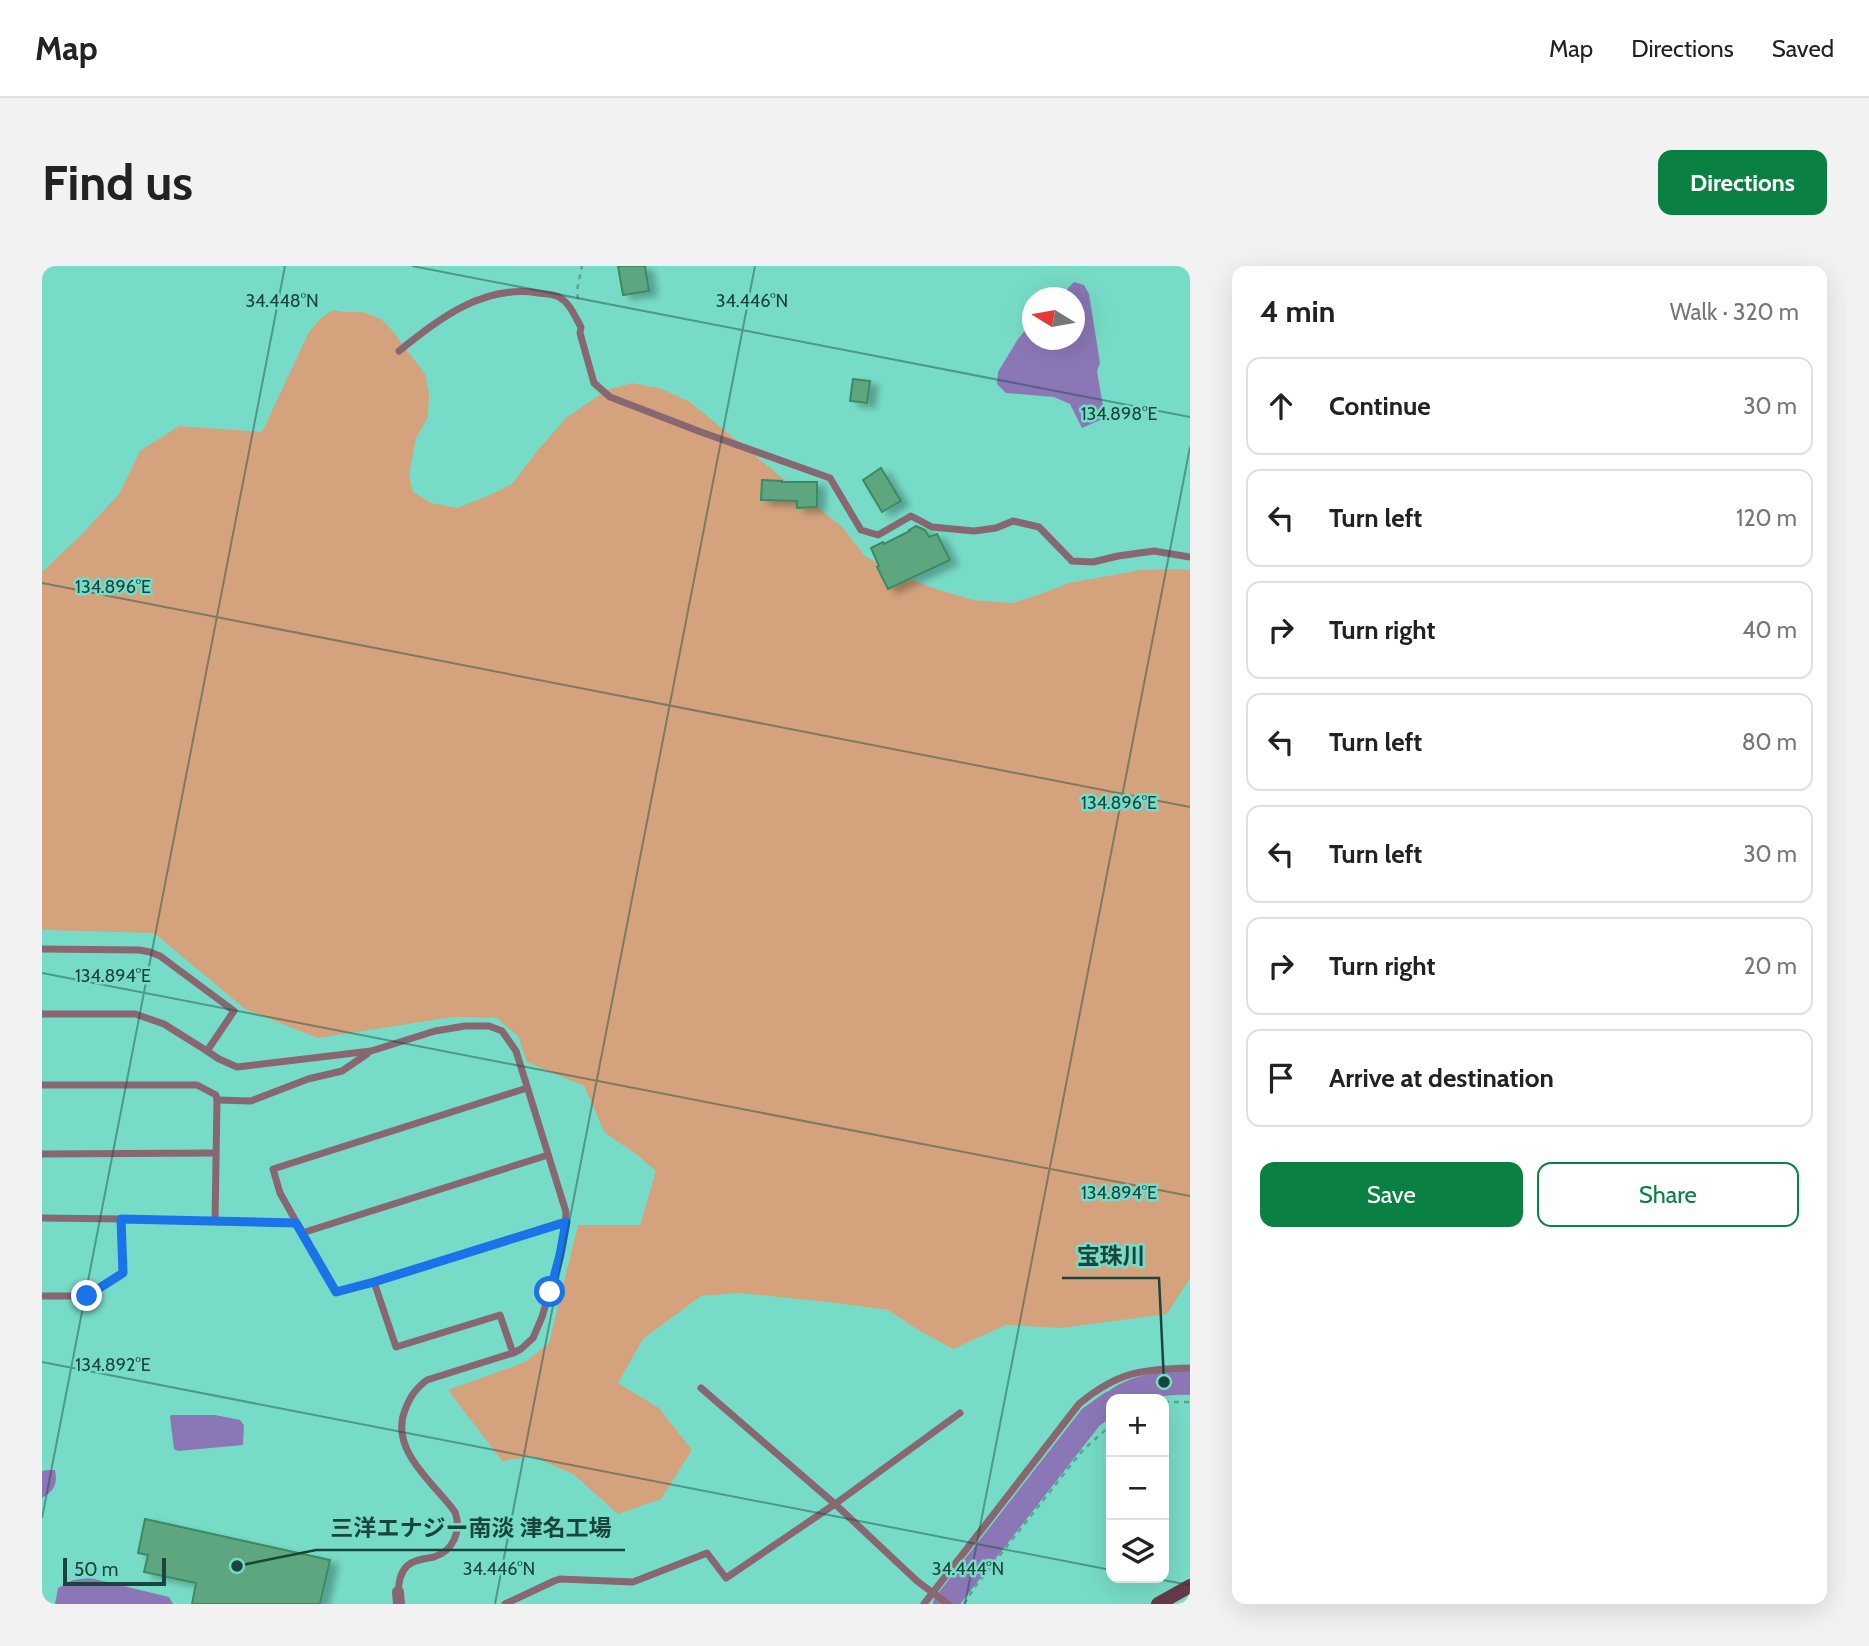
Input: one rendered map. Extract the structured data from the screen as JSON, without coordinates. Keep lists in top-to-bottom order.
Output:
{
  "places": ["宝珠川", "三洋エナジー南淡 津名工場"],
  "scale_bar": "50 m",
  "north": "left",
  "page": {
    "header": "Map",
    "nav": ["Map", "Directions", "Saved"],
    "buttons": [
      "Directions",
      ["Save", "Share"]
    ],
    "title": "Find us",
    "heading": ["4 min", "Walk · 320 m"],
    "list": [
      ["Continue", "30 m"],
      ["Turn left", "120 m"],
      ["Turn right", "40 m"],
      ["Turn left", "80 m"],
      ["Turn left", "30 m"],
      ["Turn right", "20 m"],
      "Arrive at destination"
    ],
    "map_buttons": ["+", "−"],
    "scale": "50 m"
  },
  "coordinates": [
    "34.448°N",
    "34.446°N",
    "134.898°E",
    "134.896°E",
    "134.894°E",
    "134.892°E",
    "34.444°N"
  ]
}
